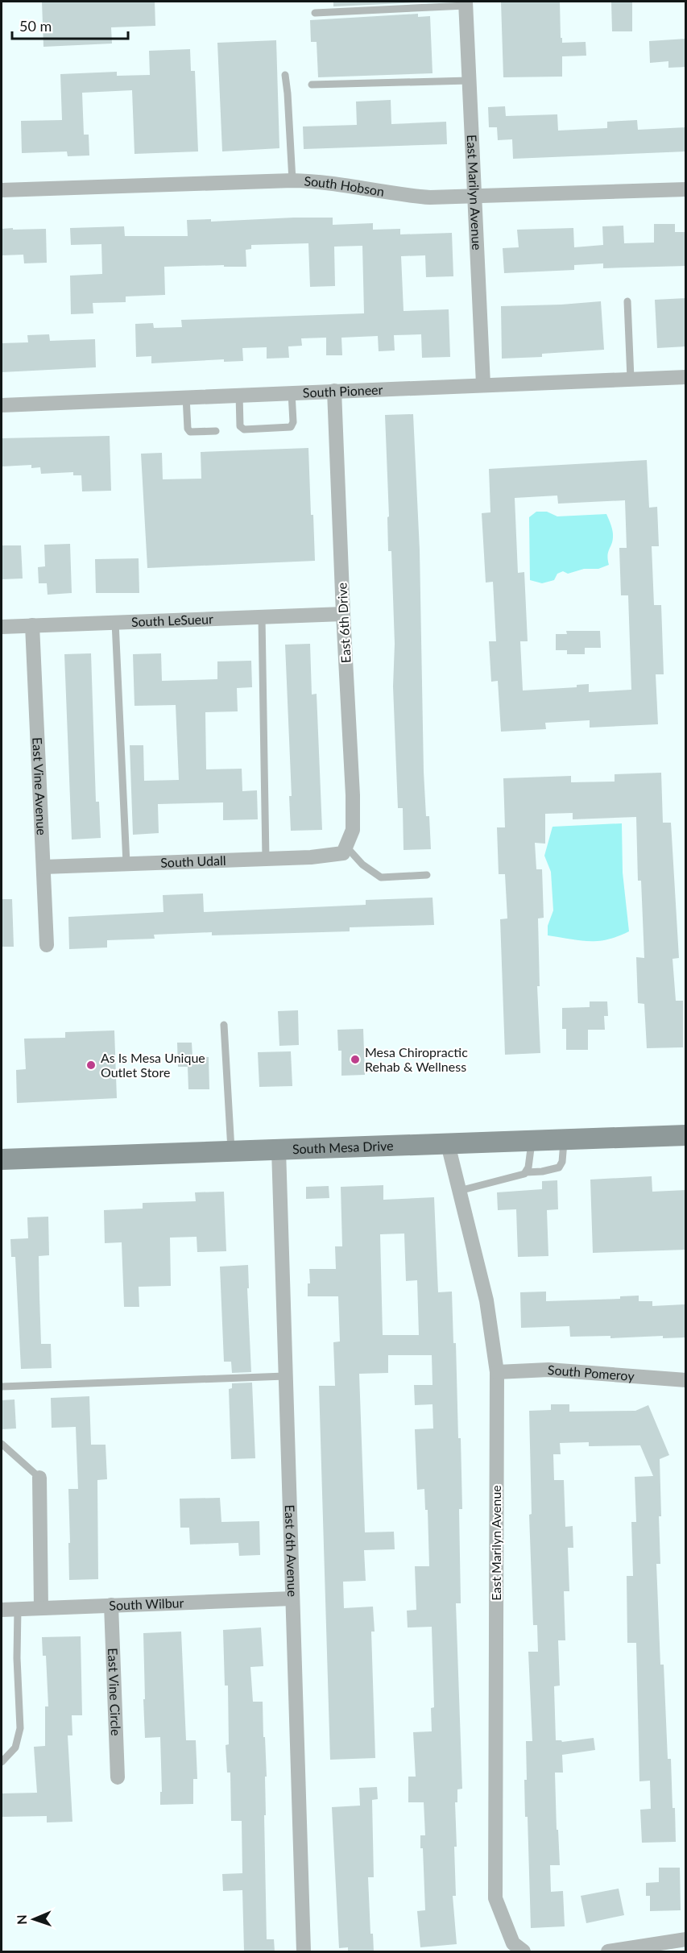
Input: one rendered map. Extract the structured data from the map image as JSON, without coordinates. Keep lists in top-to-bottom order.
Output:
{
  "streets": {
    "main road": ["South Mesa Drive"],
    "street": [
      "South Hobson",
      "East Marilyn Avenue",
      "South Pioneer",
      "South LeSueur",
      "East 6th Drive",
      "East Vine Avenue",
      "South Udall",
      "South Pomeroy",
      "East 6th Avenue",
      "South Wilbur",
      "East Vine Circle"
    ]
  },
  "crossings": [
    ["South Hobson", "East Marilyn Avenue"],
    ["East Marilyn Avenue", "South Pioneer"],
    ["East Marilyn Avenue", "South Mesa Drive"],
    ["East Marilyn Avenue", "South Pomeroy"],
    ["South Pioneer", "East 6th Drive"],
    ["South LeSueur", "East 6th Drive"],
    ["South LeSueur", "East Vine Avenue"],
    ["East 6th Drive", "South Udall"],
    ["East Vine Avenue", "South Udall"],
    ["South Mesa Drive", "East 6th Avenue"],
    ["East 6th Avenue", "South Wilbur"],
    ["South Wilbur", "East Vine Circle"]
  ],
  "places": ["Mesa Chiropractic Rehab & Wellness", "As Is Mesa Unique Outlet Store"],
  "scale_bar": "50 m",
  "north": "left"
}
